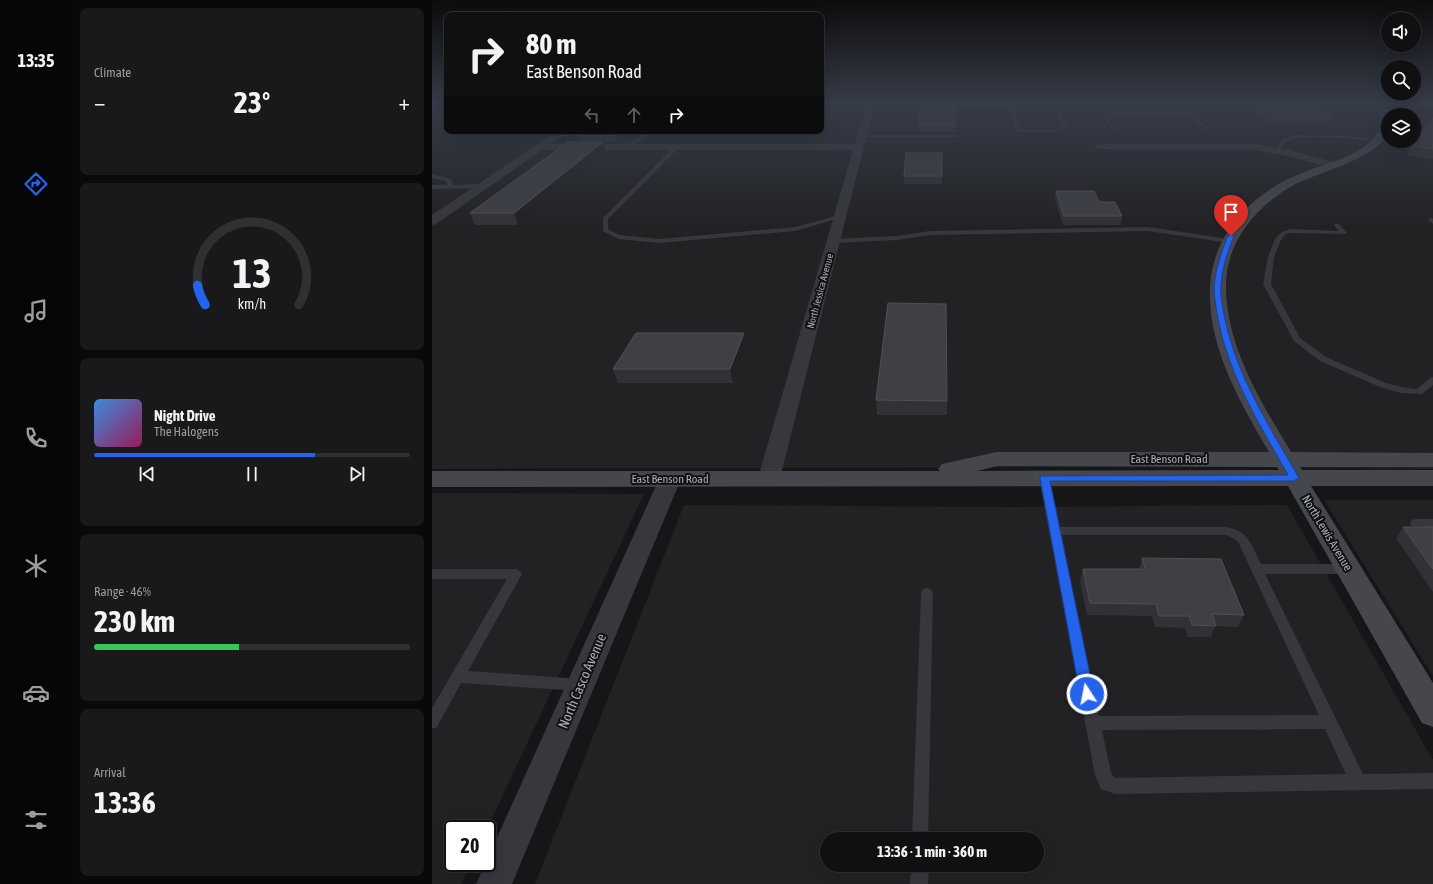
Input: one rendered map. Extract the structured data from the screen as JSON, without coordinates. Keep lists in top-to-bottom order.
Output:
{
  "streets": {
    "street": [
      "North Jessica Avenue",
      "East Benson Road",
      "North Lewis Avenue",
      "North Casco Avenue"
    ]
  },
  "crossings": [
    ["North Jessica Avenue", "East Benson Road"],
    ["East Benson Road", "North Lewis Avenue"],
    ["East Benson Road", "North Casco Avenue"]
  ],
  "page": {
    "tabs": "13:35",
    "tile": [
      "Climate",
      ["Range · 46%", "230 km"],
      ["Arrival", "13:36"]
    ],
    "turn": ["80 m", "East Benson Road"],
    "heat": ["−", "23°", "+"],
    "song": ["Night Drive", "The Halogens"],
    "limit": "20",
    "trip": "13:36 · 1 min · 360 m",
    "gauge": ["13", "km/h"]
  }
}
